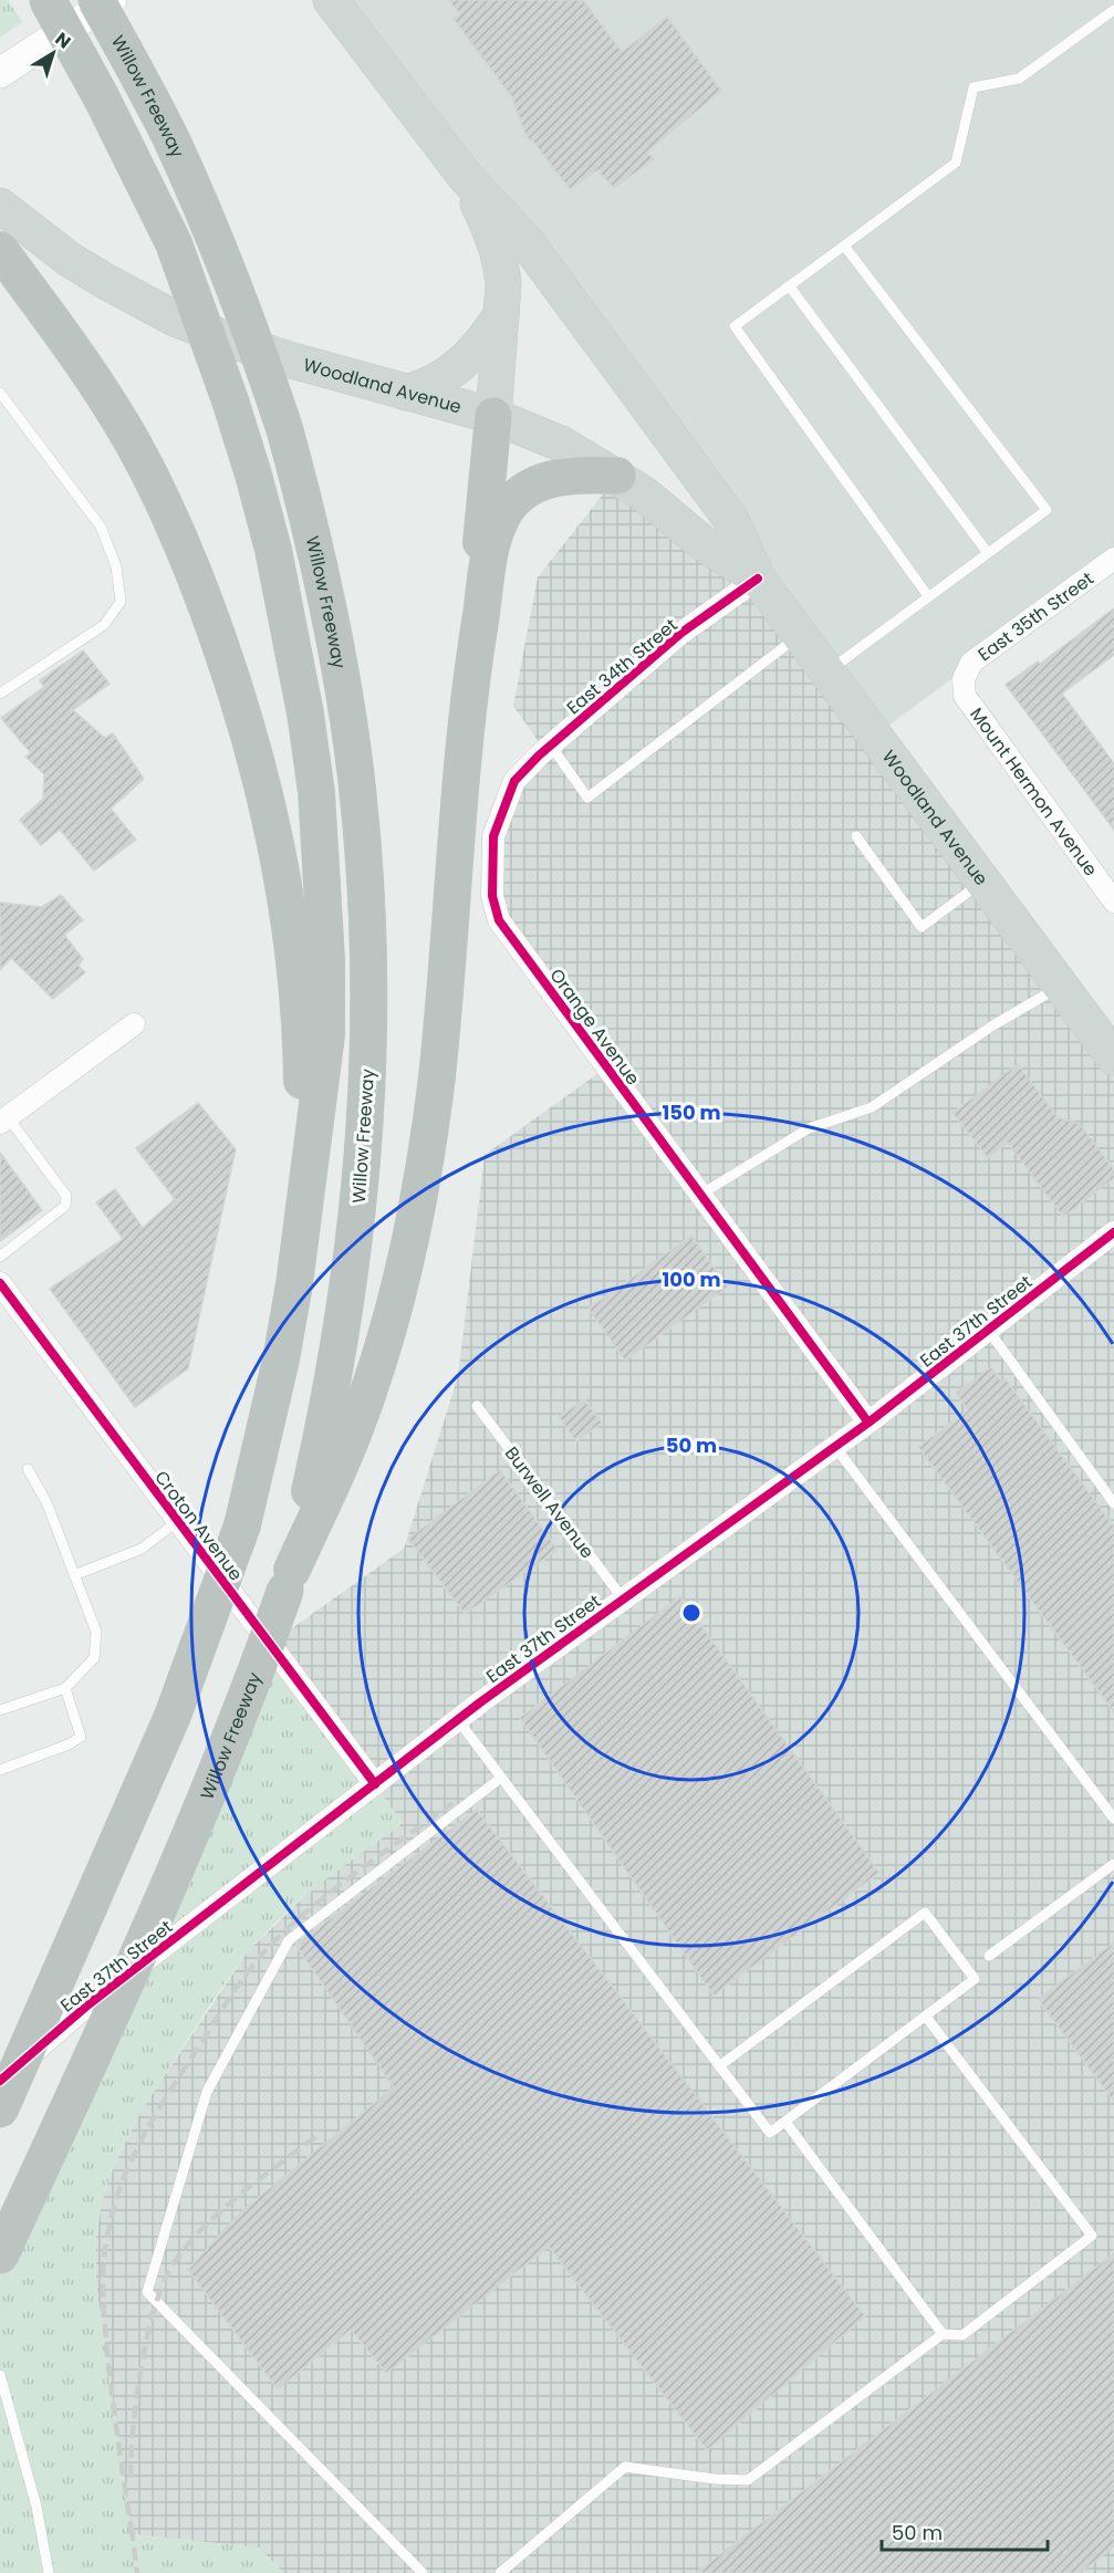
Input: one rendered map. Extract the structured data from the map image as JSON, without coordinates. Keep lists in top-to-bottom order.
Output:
{
  "streets": {
    "highway": ["Willow Freeway"],
    "main road": ["Woodland Avenue"],
    "street": [
      "East 35th Street",
      "East 34th Street",
      "Mount Hermon Avenue",
      "Orange Avenue",
      "East 37th Street",
      "Croton Avenue"
    ],
    "lane": ["Burwell Avenue"]
  },
  "crossings": [
    ["Woodland Avenue", "East 34th Street"],
    ["East 35th Street", "Mount Hermon Avenue"],
    ["East 34th Street", "Orange Avenue"],
    ["Orange Avenue", "East 37th Street"],
    ["East 37th Street", "Burwell Avenue"],
    ["East 37th Street", "Croton Avenue"]
  ],
  "scale_bar": "50 m",
  "north": "top right",
  "rings": ["150 m", "100 m", "50 m"]
}
